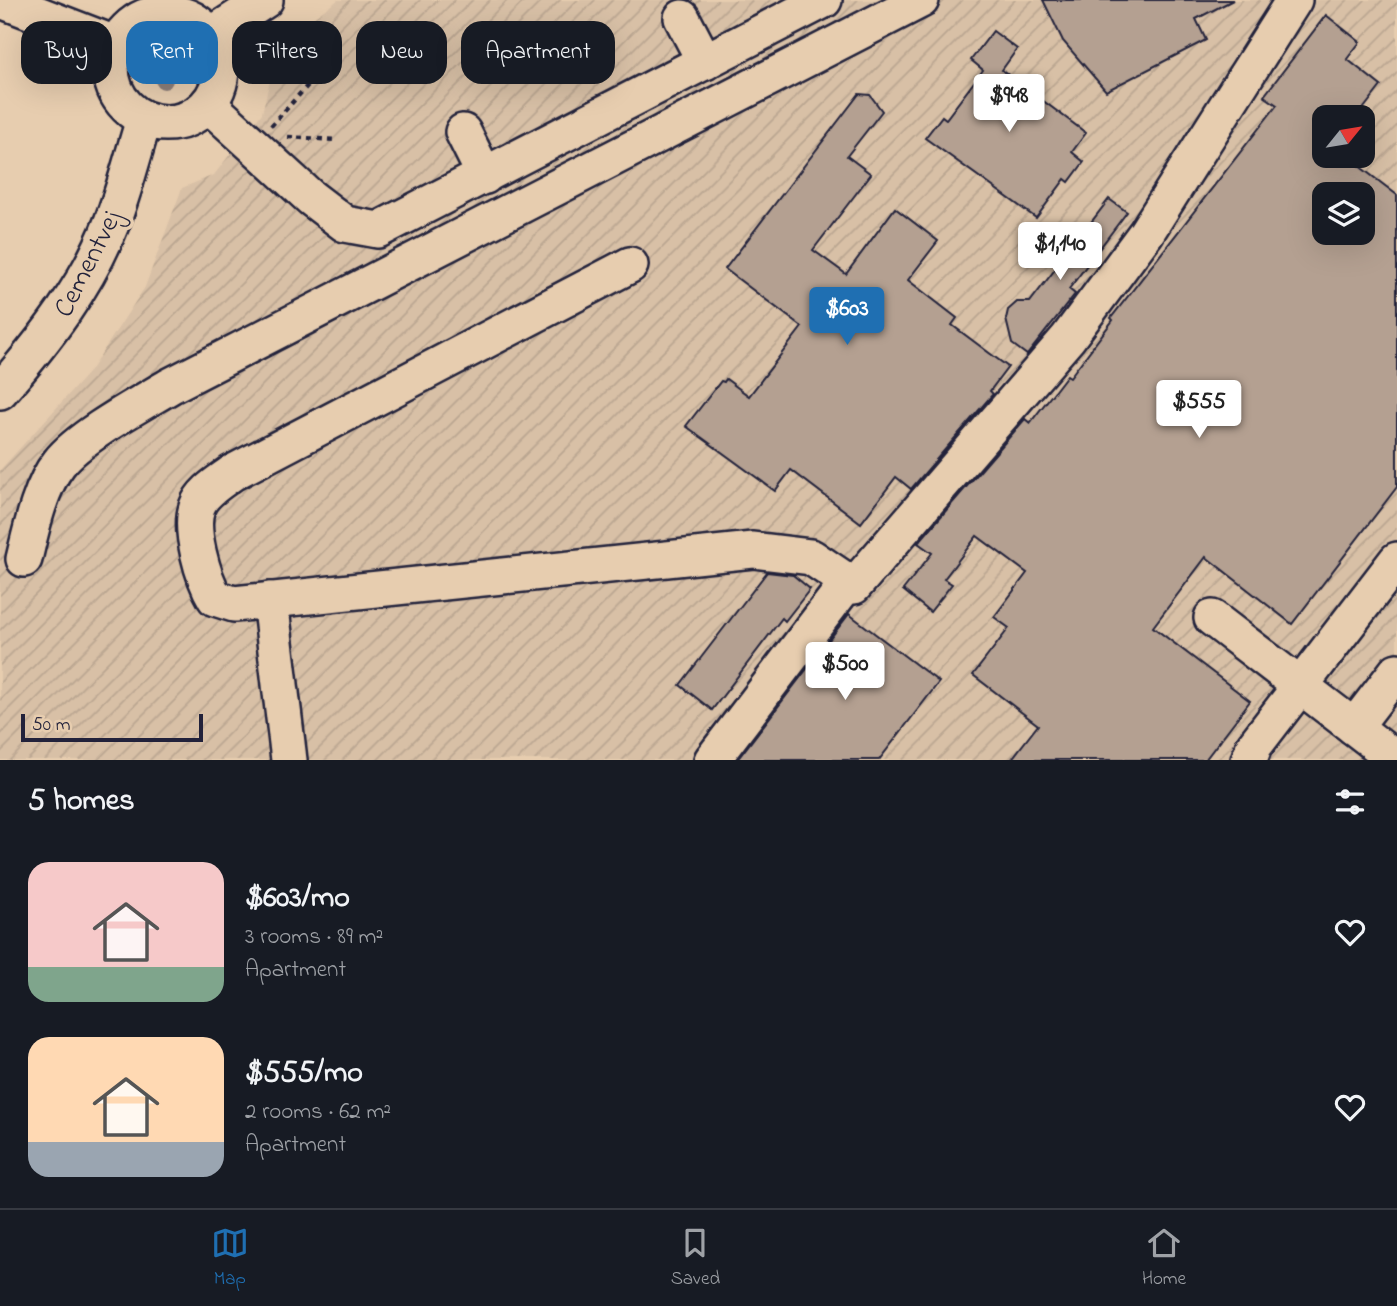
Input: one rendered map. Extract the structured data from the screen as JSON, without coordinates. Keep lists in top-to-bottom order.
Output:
{
  "streets": {
    "street": ["Cementvej"]
  },
  "scale_bar": "50 m",
  "north": "top right",
  "page": {
    "chip": [
      "Buy",
      "Rent",
      "Filters",
      "New",
      "Apartment"
    ],
    "price": [
      "$948",
      "$1,140",
      "$603",
      "$555",
      "$500"
    ],
    "scale": "50 m",
    "heading": "5 homes",
    "list": [
      {
        "name": "$603/mo",
        "note": "3 rooms · 89 m² · Apartment"
      },
      {
        "name": "$555/mo",
        "note": "2 rooms · 62 m² · Apartment"
      }
    ],
    "tabs": ["Map", "Saved", "Home"]
  }
}
